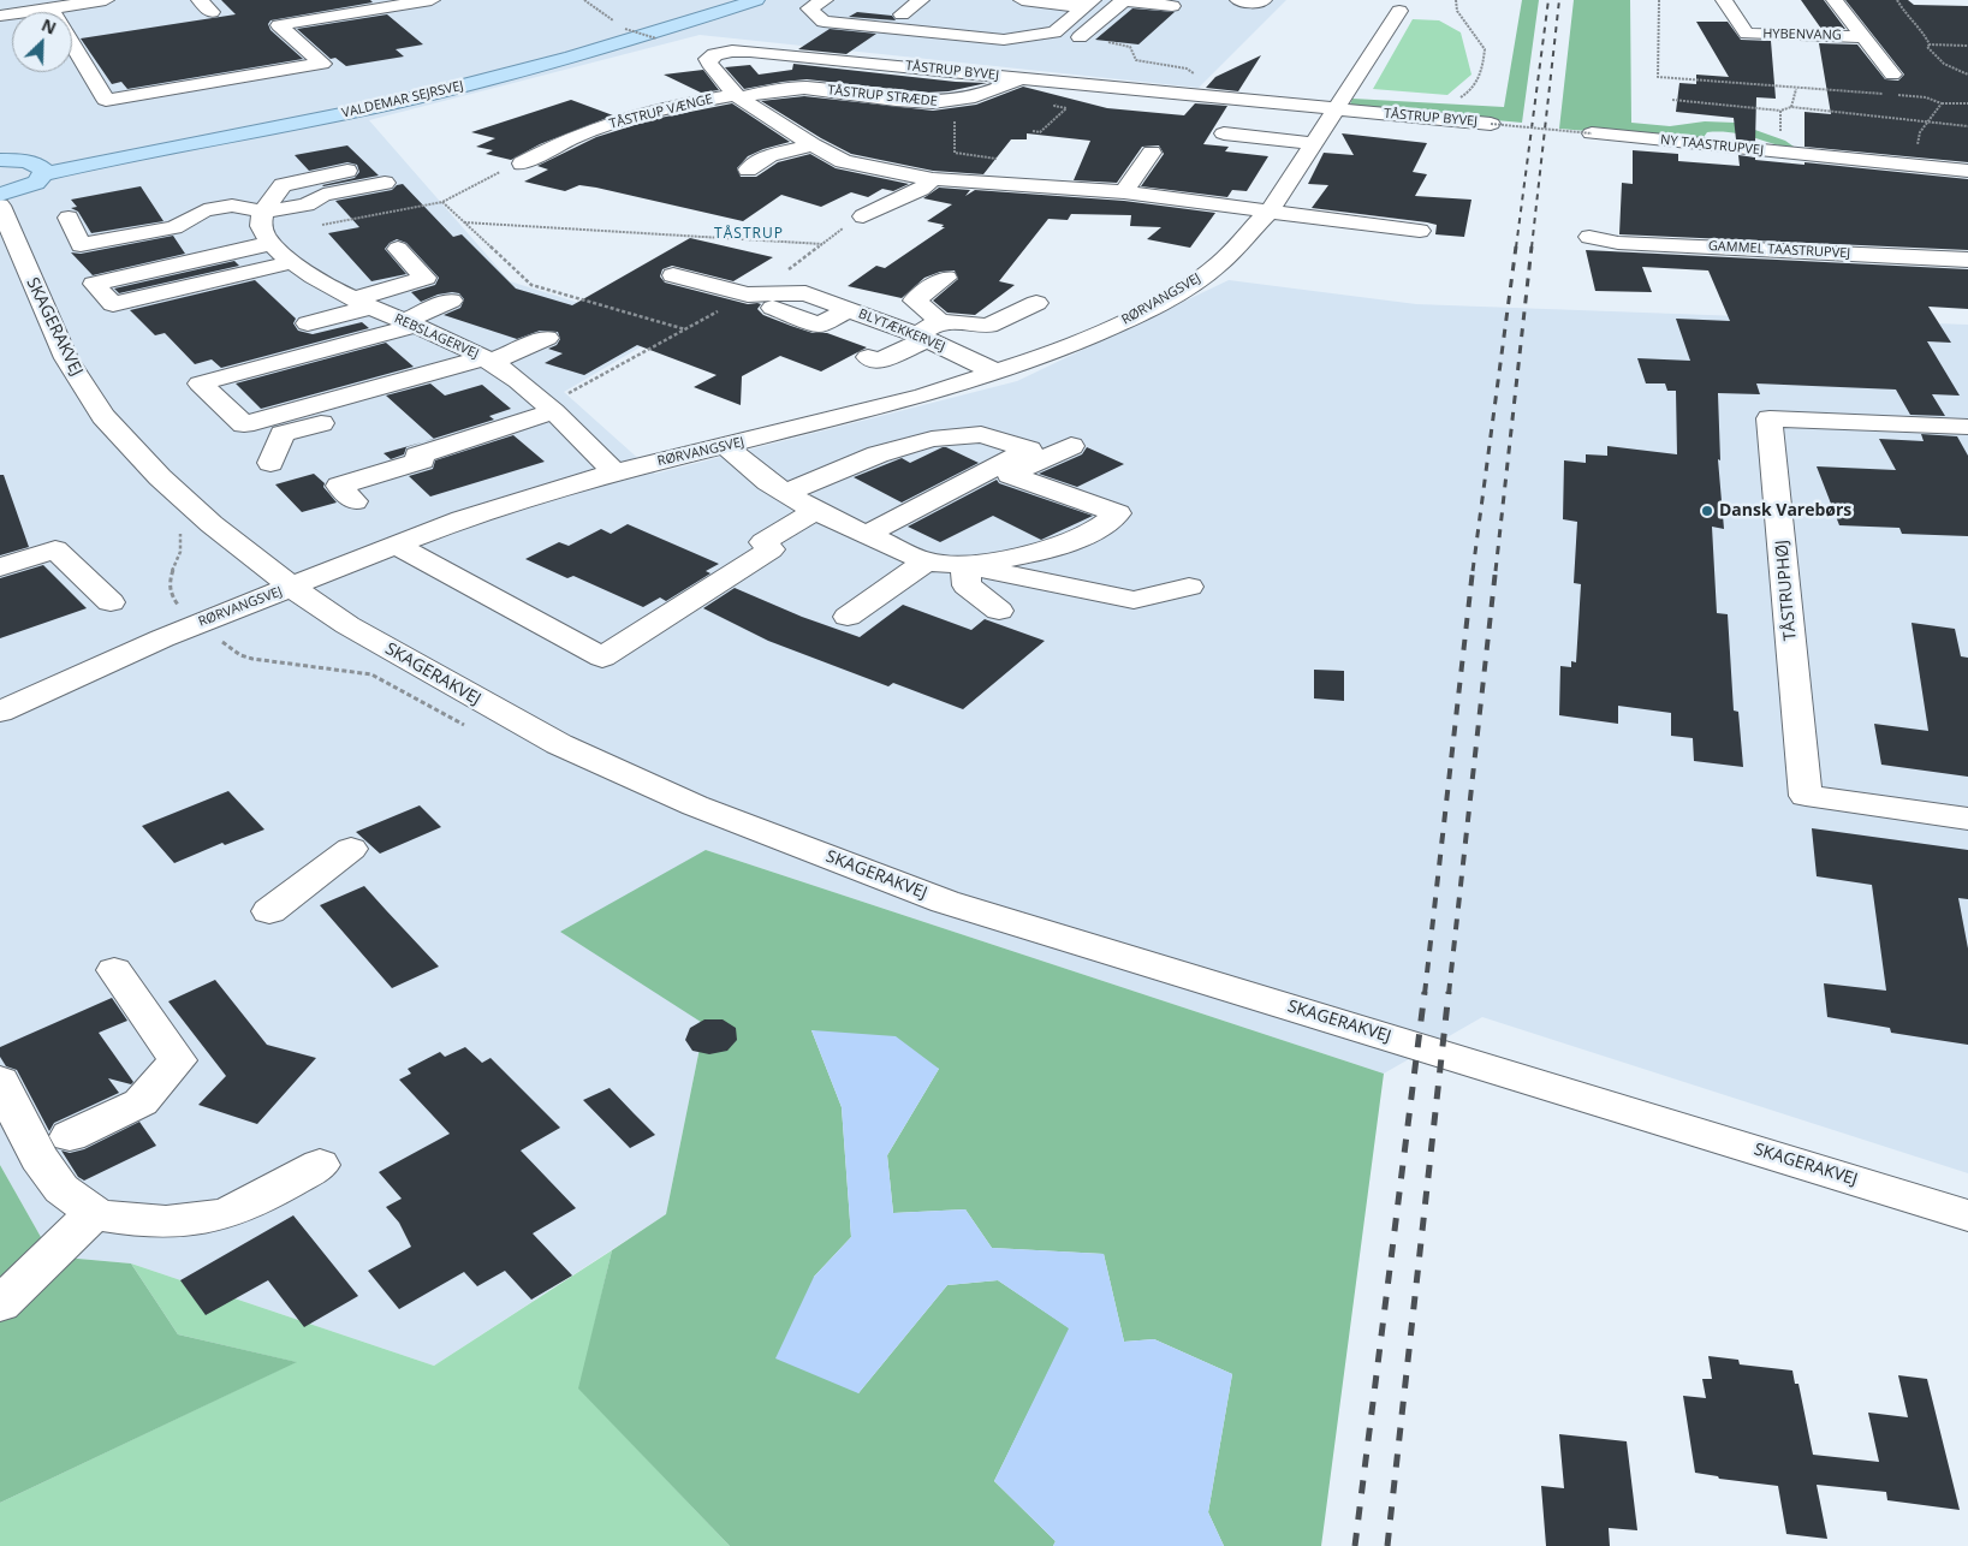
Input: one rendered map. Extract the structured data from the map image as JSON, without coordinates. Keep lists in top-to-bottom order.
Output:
{
  "streets": {
    "main road": ["VALDEMAR SEJRSVEJ"],
    "street": [
      "HYBENVANG",
      "TÅSTRUP BYVEJ",
      "TÅSTRUP STRÆDE",
      "TÅSTRUP VÆNGE",
      "NY TAASTRUPVEJ",
      "GAMMEL TAASTRUPVEJ",
      "RØRVANGSVEJ",
      "SKAGERAKVEJ",
      "BLYTÆKKERVEJ",
      "REBSLAGERVEJ",
      "TÅSTRUPHØJ"
    ]
  },
  "crossings": [
    ["TÅSTRUP BYVEJ", "TÅSTRUP STRÆDE"],
    ["TÅSTRUP BYVEJ", "TÅSTRUP VÆNGE"],
    ["TÅSTRUP BYVEJ", "RØRVANGSVEJ"],
    ["TÅSTRUP STRÆDE", "TÅSTRUP VÆNGE"],
    ["RØRVANGSVEJ", "SKAGERAKVEJ"],
    ["RØRVANGSVEJ", "BLYTÆKKERVEJ"],
    ["RØRVANGSVEJ", "REBSLAGERVEJ"]
  ],
  "districts": ["TÅSTRUP"],
  "places": ["Dansk Varebørs"],
  "north": "top right"
}
